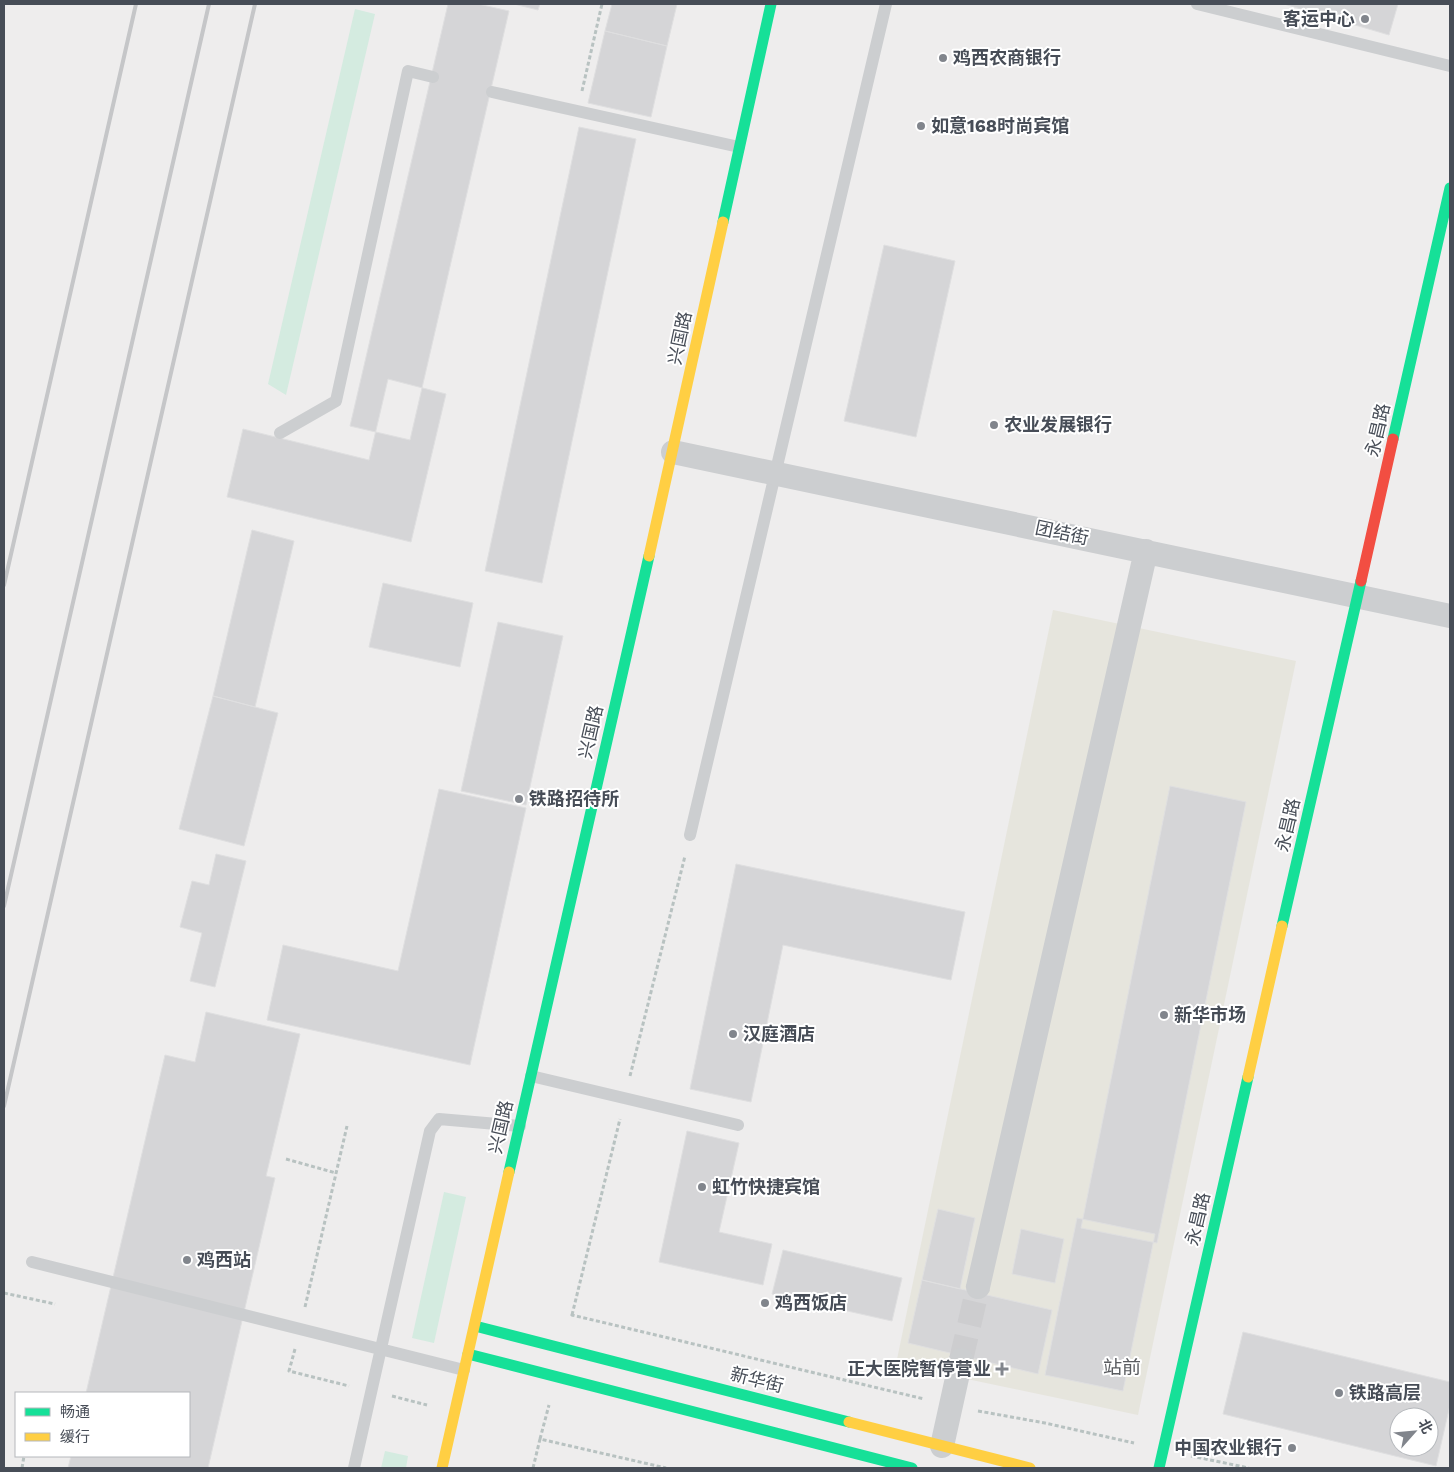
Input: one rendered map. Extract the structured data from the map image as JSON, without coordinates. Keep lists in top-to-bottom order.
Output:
{
  "streets": {
    "street": [
      "兴国路",
      "永昌路",
      "团结街",
      "新华街"
    ]
  },
  "crossings": [
    ["兴国路", "团结街"],
    ["兴国路", "新华街"],
    ["永昌路", "团结街"]
  ],
  "districts": ["站前"],
  "places": {
    "other": [
      "客运中心",
      "鸡西农商银行",
      "如意168时尚宾馆",
      "农业发展银行",
      "铁路招待所",
      "新华市场",
      "汉庭酒店",
      "虹竹快捷宾馆",
      "鸡西站",
      "鸡西饭店",
      "铁路高层",
      "中国农业银行"
    ],
    "health": ["正大医院暂停营业"]
  },
  "legend": ["畅通", "缓行"],
  "north": "top right"
}
